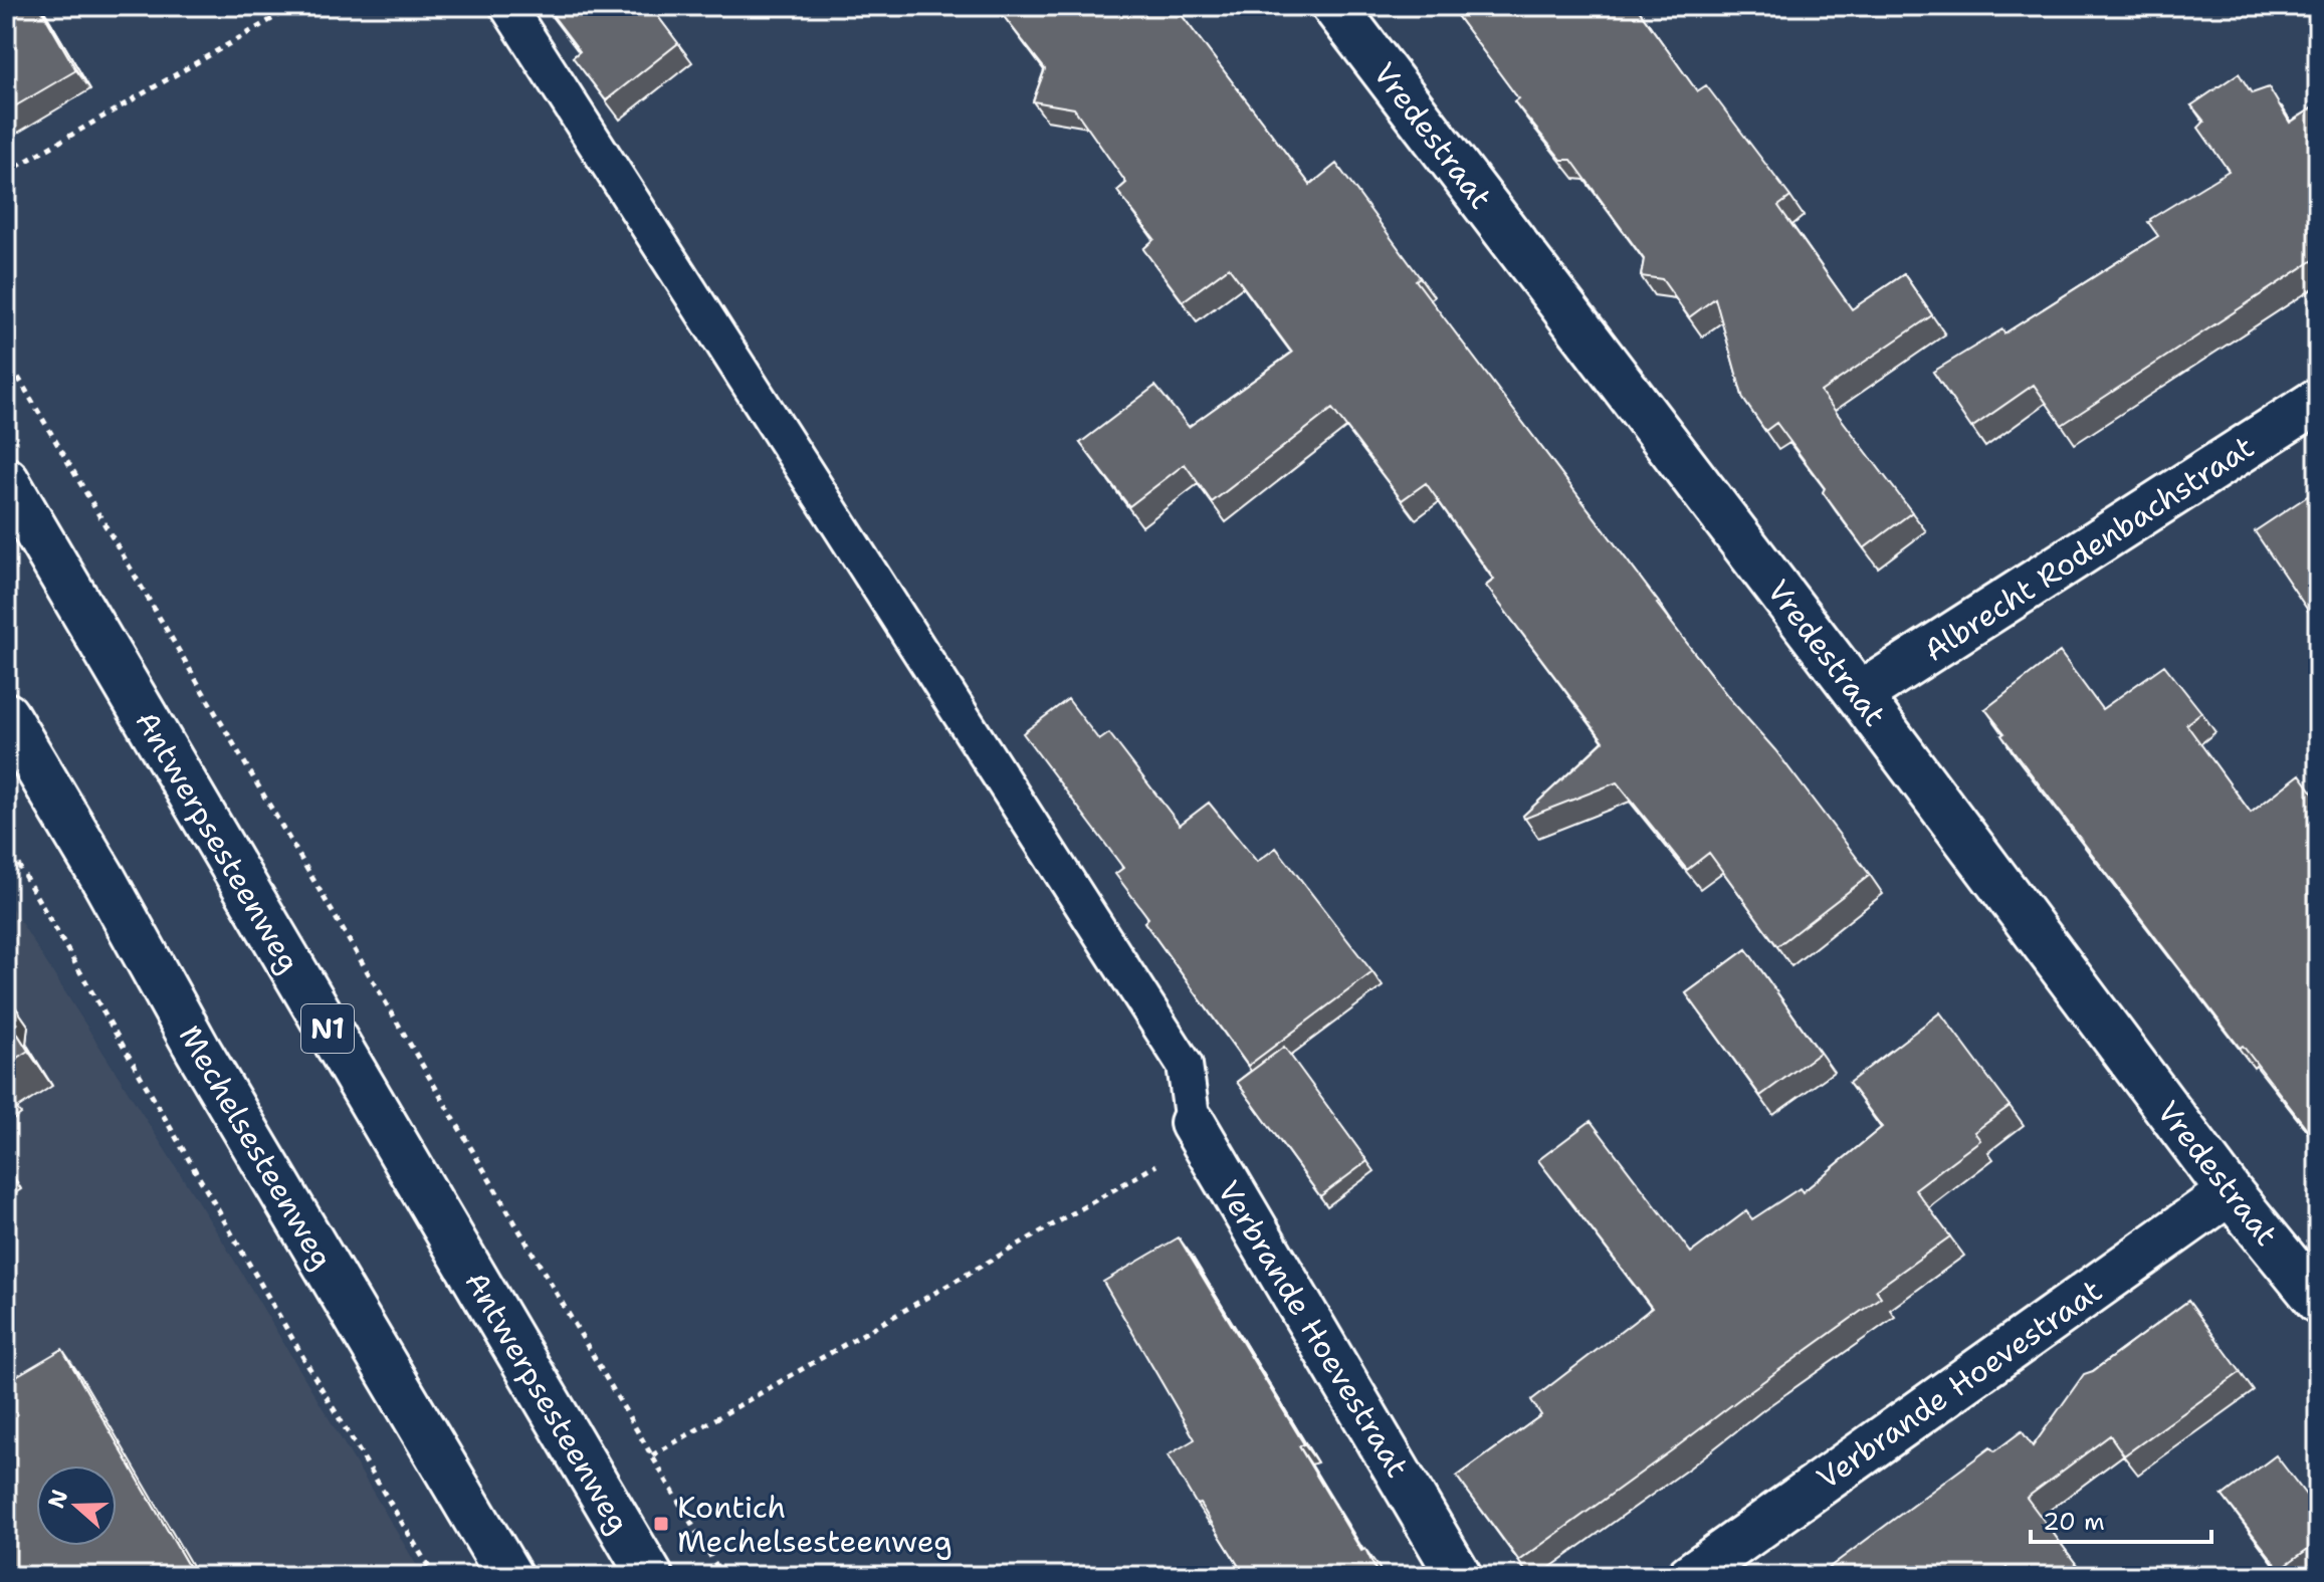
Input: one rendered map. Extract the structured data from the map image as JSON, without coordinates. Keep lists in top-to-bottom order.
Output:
{
  "streets": {
    "street": [
      "Vredestraat",
      "Albrecht Rodenbachstraat",
      "Antwerpsesteenweg",
      "N1",
      "Mechelsesteenweg",
      "Verbrande Hoevestraat"
    ]
  },
  "crossings": [
    ["Vredestraat", "Albrecht Rodenbachstraat"],
    ["Vredestraat", "Verbrande Hoevestraat"]
  ],
  "places": {
    "transit": ["Kontich Mechelsesteenweg"]
  },
  "scale_bar": "20 m",
  "north": "left"
}
